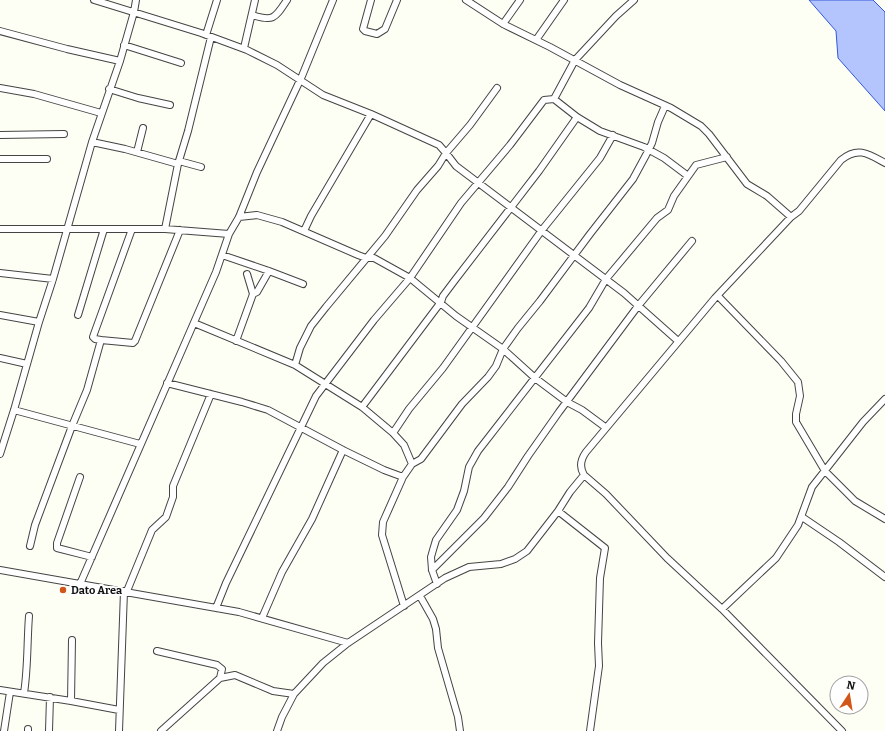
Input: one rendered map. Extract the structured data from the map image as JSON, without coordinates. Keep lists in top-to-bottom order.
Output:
{
  "places": ["Dato Area"],
  "north": "top"
}
